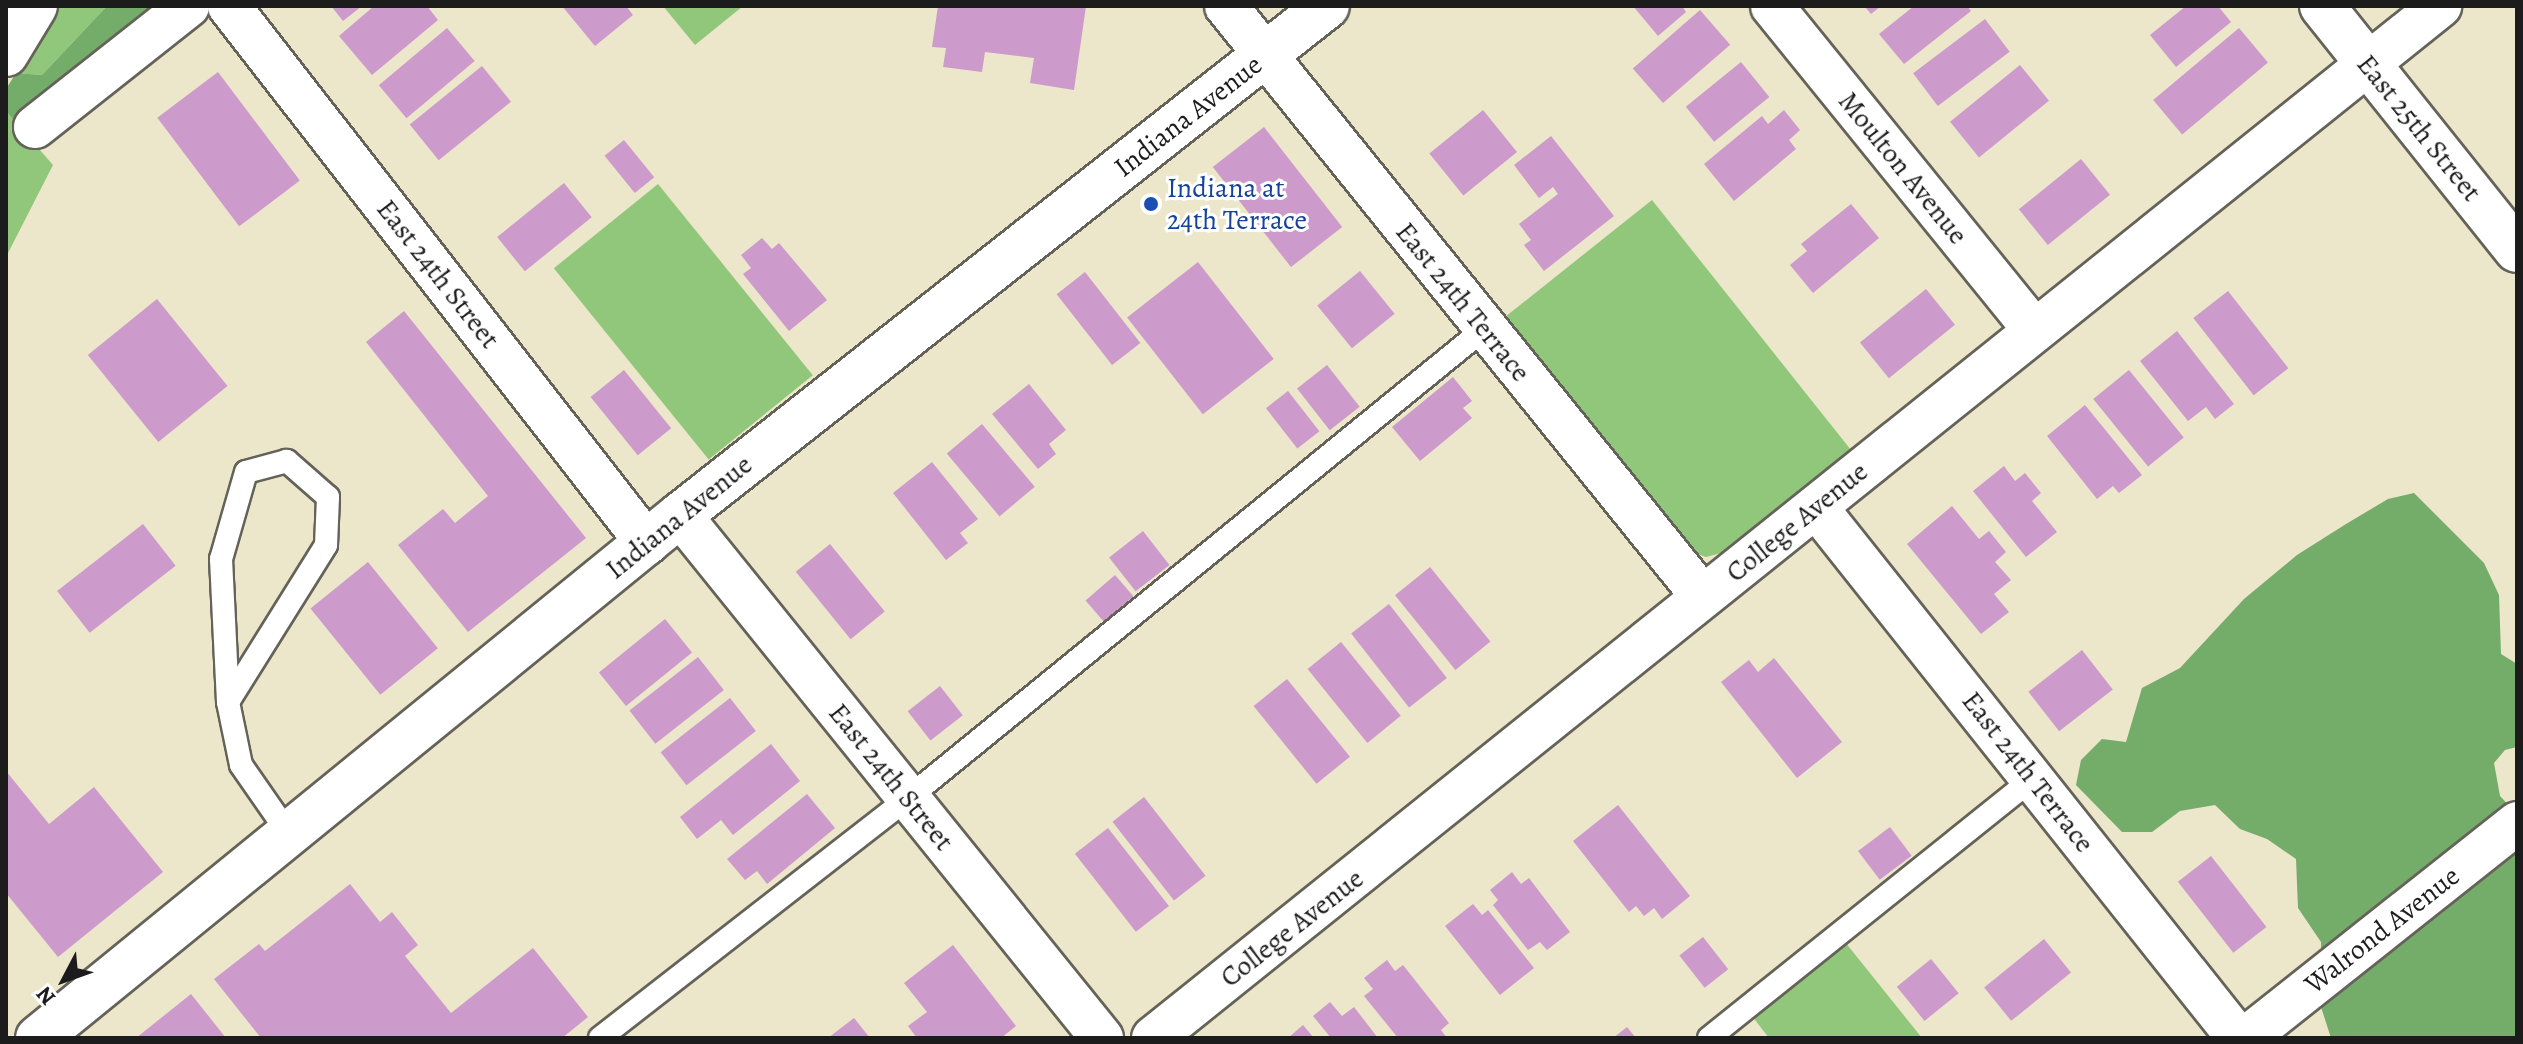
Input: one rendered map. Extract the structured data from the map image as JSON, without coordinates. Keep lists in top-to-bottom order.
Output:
{
  "streets": {
    "main road": ["Indiana Avenue", "East 25th Street"],
    "street": [
      "Moulton Avenue",
      "East 24th Street",
      "East 24th Terrace",
      "College Avenue",
      "Walrond Avenue"
    ]
  },
  "crossings": [
    ["Indiana Avenue", "East 24th Street"],
    ["Indiana Avenue", "East 24th Terrace"],
    ["East 25th Street", "College Avenue"],
    ["Moulton Avenue", "College Avenue"],
    ["East 24th Terrace", "College Avenue"]
  ],
  "places": ["Indiana at 24th Terrace"],
  "north": "bottom left"
}
